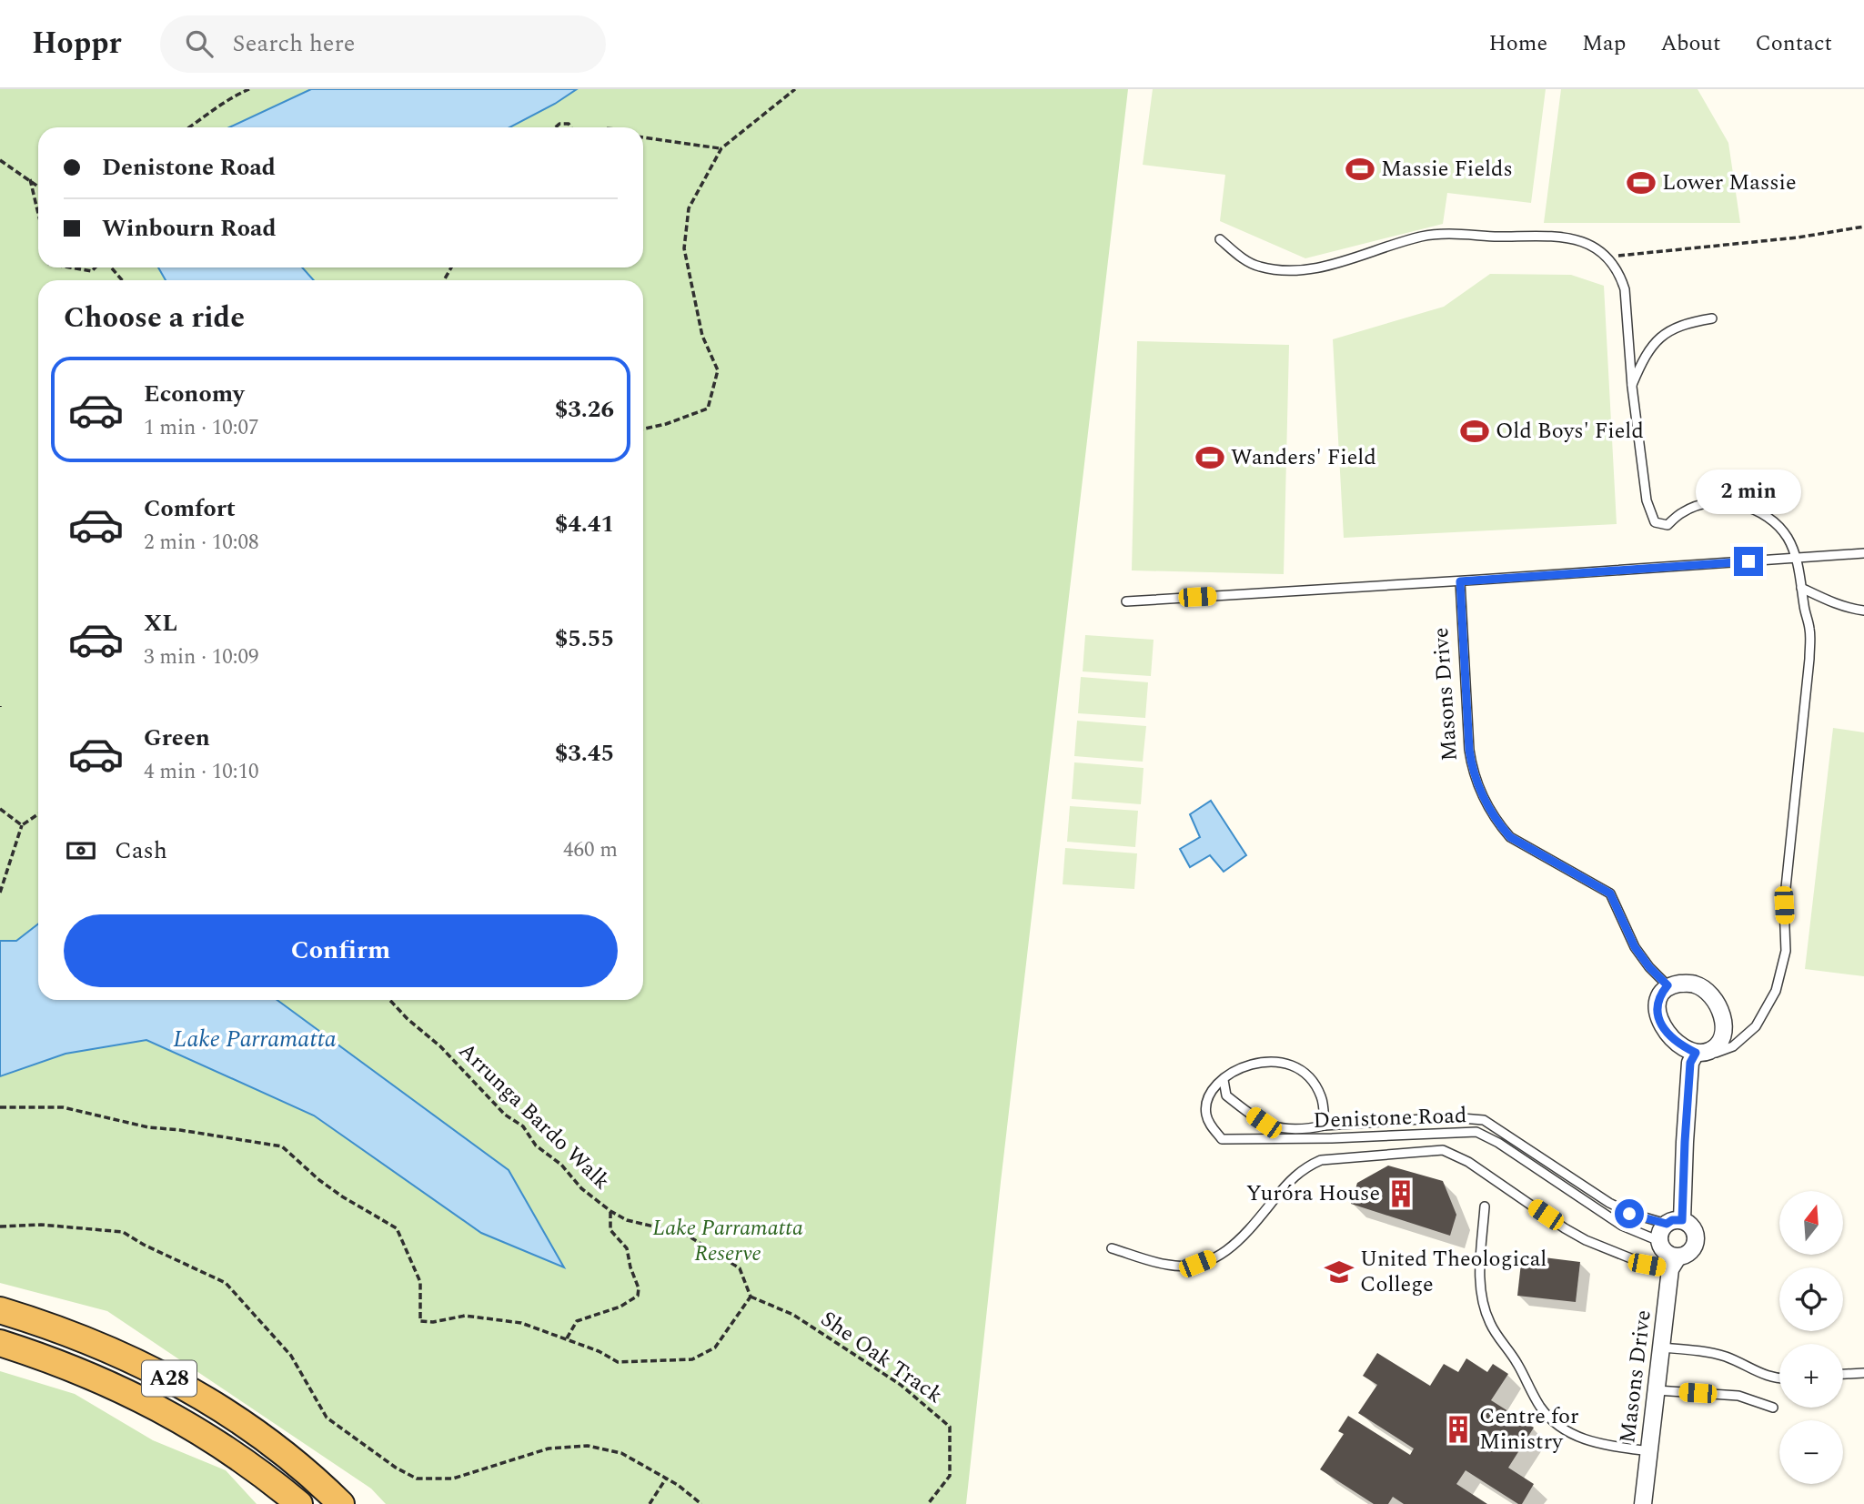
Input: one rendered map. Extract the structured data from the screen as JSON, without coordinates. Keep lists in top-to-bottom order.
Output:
{
  "streets": {
    "highway": ["A28"],
    "street": ["Masons Drive"],
    "lane": ["Denistone Road"],
    "path": ["Arrunga Bardo Walk", "She Oak Track"]
  },
  "crossings": [
    ["Masons Drive", "Denistone Road"],
    ["Arrunga Bardo Walk", "She Oak Track"]
  ],
  "water": ["Lake Parramatta"],
  "parks": ["Lake Parramatta Reserve"],
  "places": {
    "sports": [
      "Massie Fields",
      "Lower Massie",
      "Old Boys' Field",
      "Wanders' Field"
    ],
    "building": ["Yuróra House", "Centre for Ministry"],
    "school or university": ["United Theological College"]
  },
  "north": "top",
  "page": {
    "header": "Hoppr",
    "search": "Search here",
    "nav": [
      "Home",
      "Map",
      "About",
      "Contact"
    ],
    "banner": ["Denistone Road", "Winbourn Road"],
    "heading": "Choose a ride",
    "list": [
      {
        "name": "Economy",
        "note": "1 min · 10:07",
        "value": "$3.26"
      },
      {
        "name": "Comfort",
        "note": "2 min · 10:08",
        "value": "$4.41"
      },
      {
        "name": "XL",
        "note": "3 min · 10:09",
        "value": "$5.55"
      },
      {
        "name": "Green",
        "note": "4 min · 10:10",
        "value": "$3.45"
      }
    ],
    "bubble": "2 min",
    "pay": ["Cash", "460 m"],
    "buttons": "Confirm",
    "map_buttons": ["+", "−"]
  }
}
